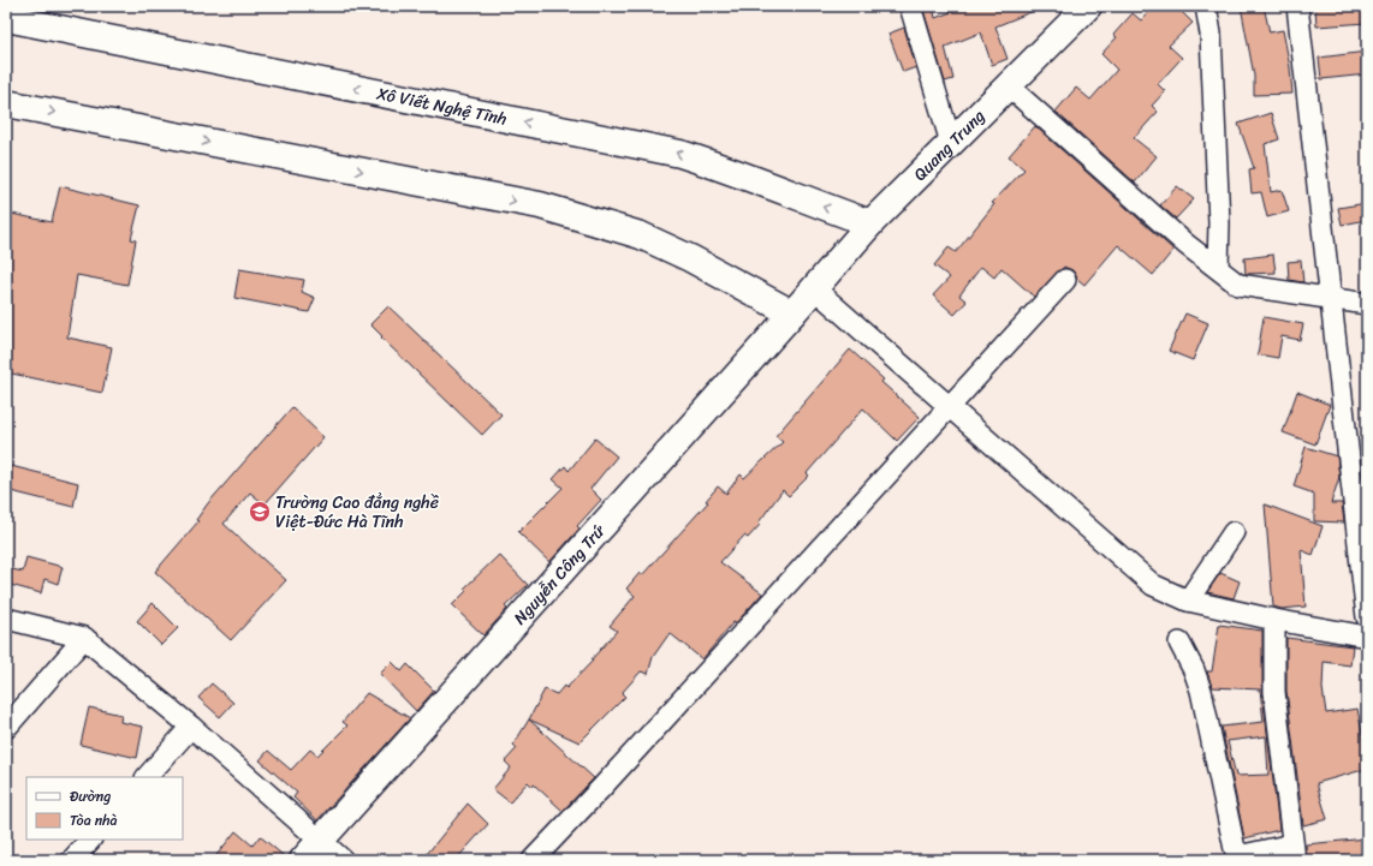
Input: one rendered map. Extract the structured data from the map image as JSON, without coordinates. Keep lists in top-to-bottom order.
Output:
{
  "streets": {
    "street": ["Xô Viết Nghệ Tĩnh", "Quang Trung", "Nguyễn Công Trứ"]
  },
  "crossings": [
    ["Xô Viết Nghệ Tĩnh", "Quang Trung"],
    ["Quang Trung", "Nguyễn Công Trứ"]
  ],
  "places": {
    "school or university": ["Trường Cao đẳng nghề Việt-Đức Hà Tĩnh"]
  },
  "legend": ["Đường", "Tòa nhà"]
}
